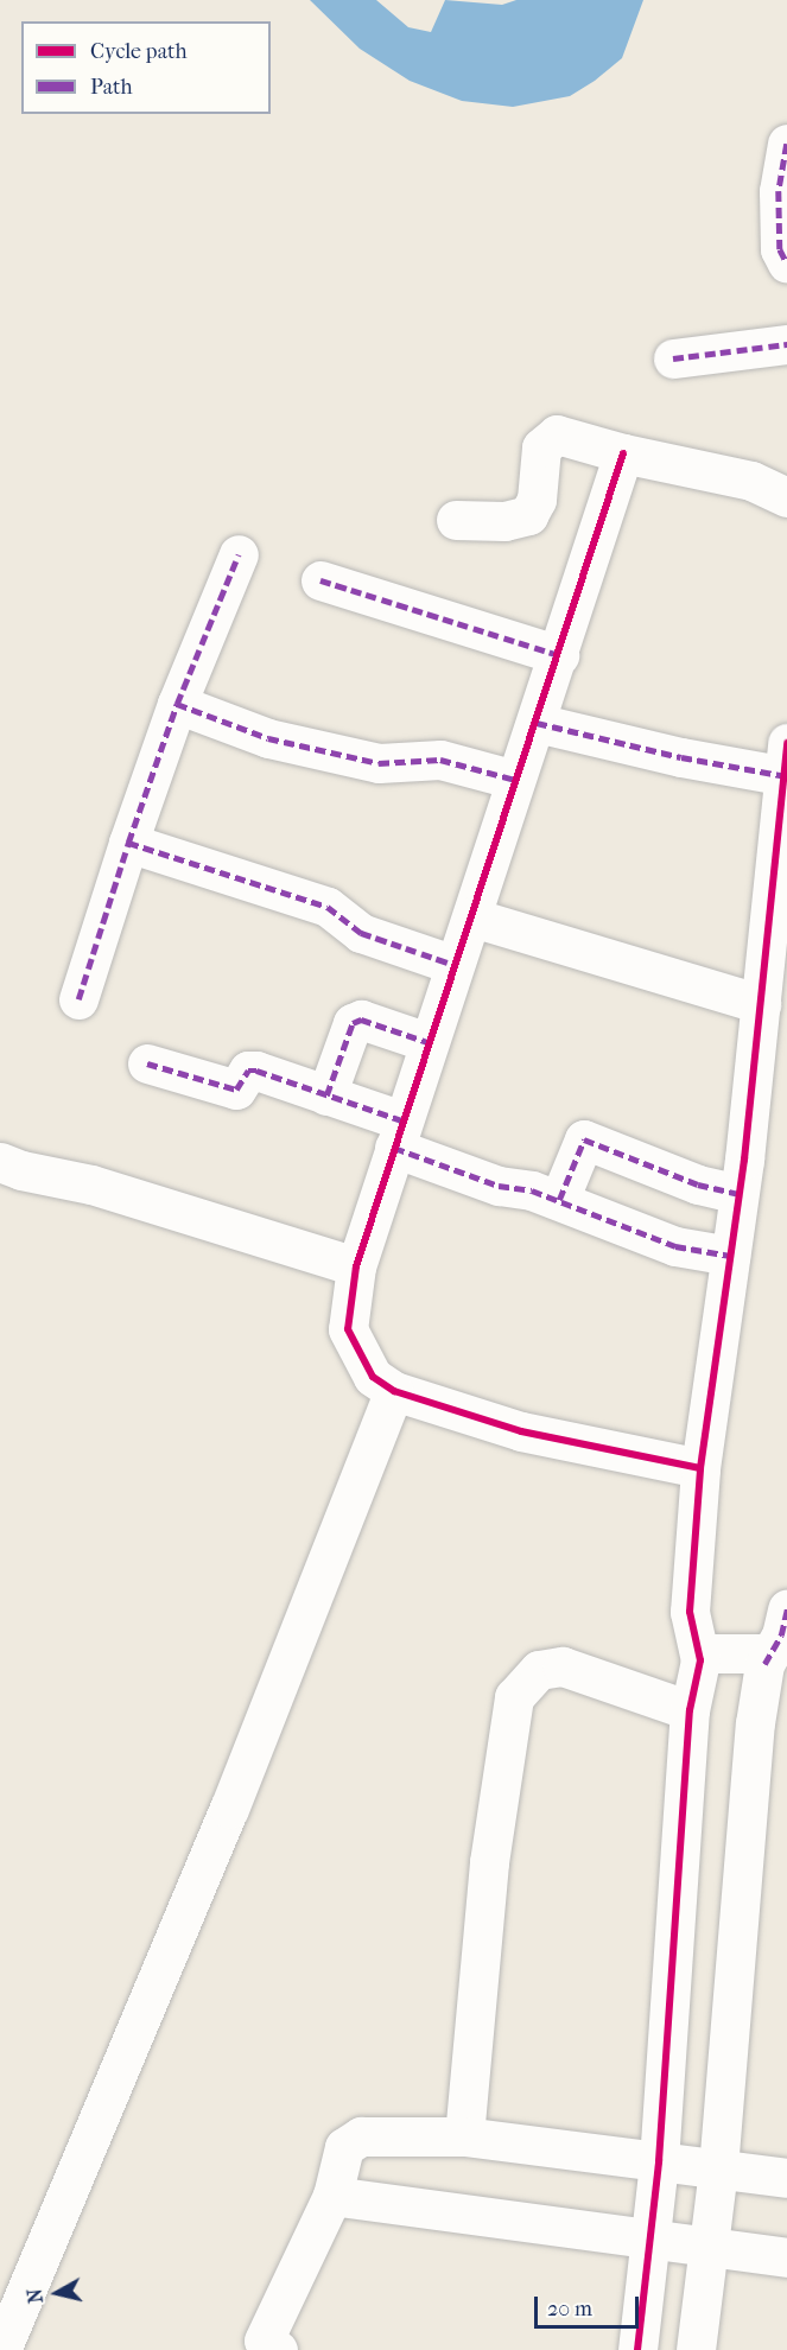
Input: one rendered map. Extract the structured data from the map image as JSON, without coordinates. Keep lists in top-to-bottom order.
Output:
{
  "legend": ["Cycle path", "Path"],
  "scale_bar": "20 m",
  "north": "left"
}
